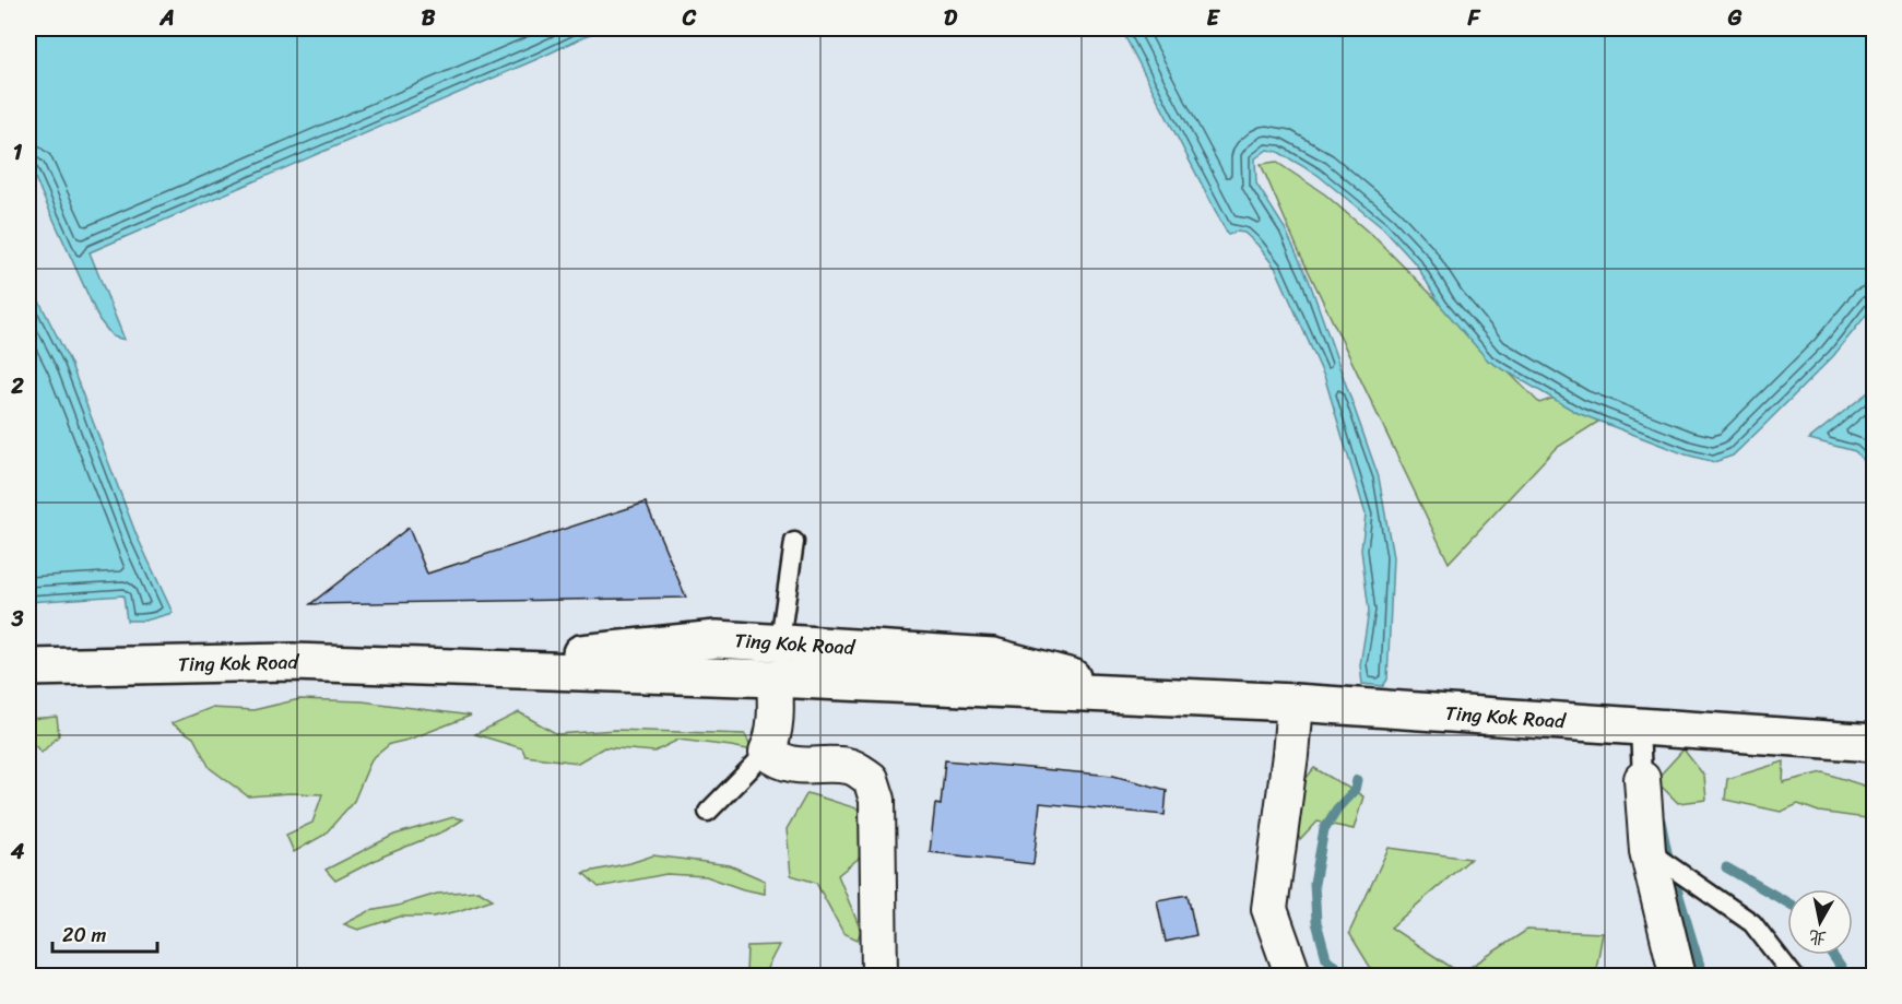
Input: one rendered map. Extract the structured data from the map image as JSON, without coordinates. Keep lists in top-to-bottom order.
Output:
{
  "streets": {
    "main road": ["Ting Kok Road"]
  },
  "scale_bar": "20 m",
  "north": "bottom",
  "grid": {
    "columns": [
      "A",
      "B",
      "C",
      "D",
      "E",
      "F",
      "G"
    ],
    "rows": [
      "1",
      "2",
      "3",
      "4"
    ]
  }
}
